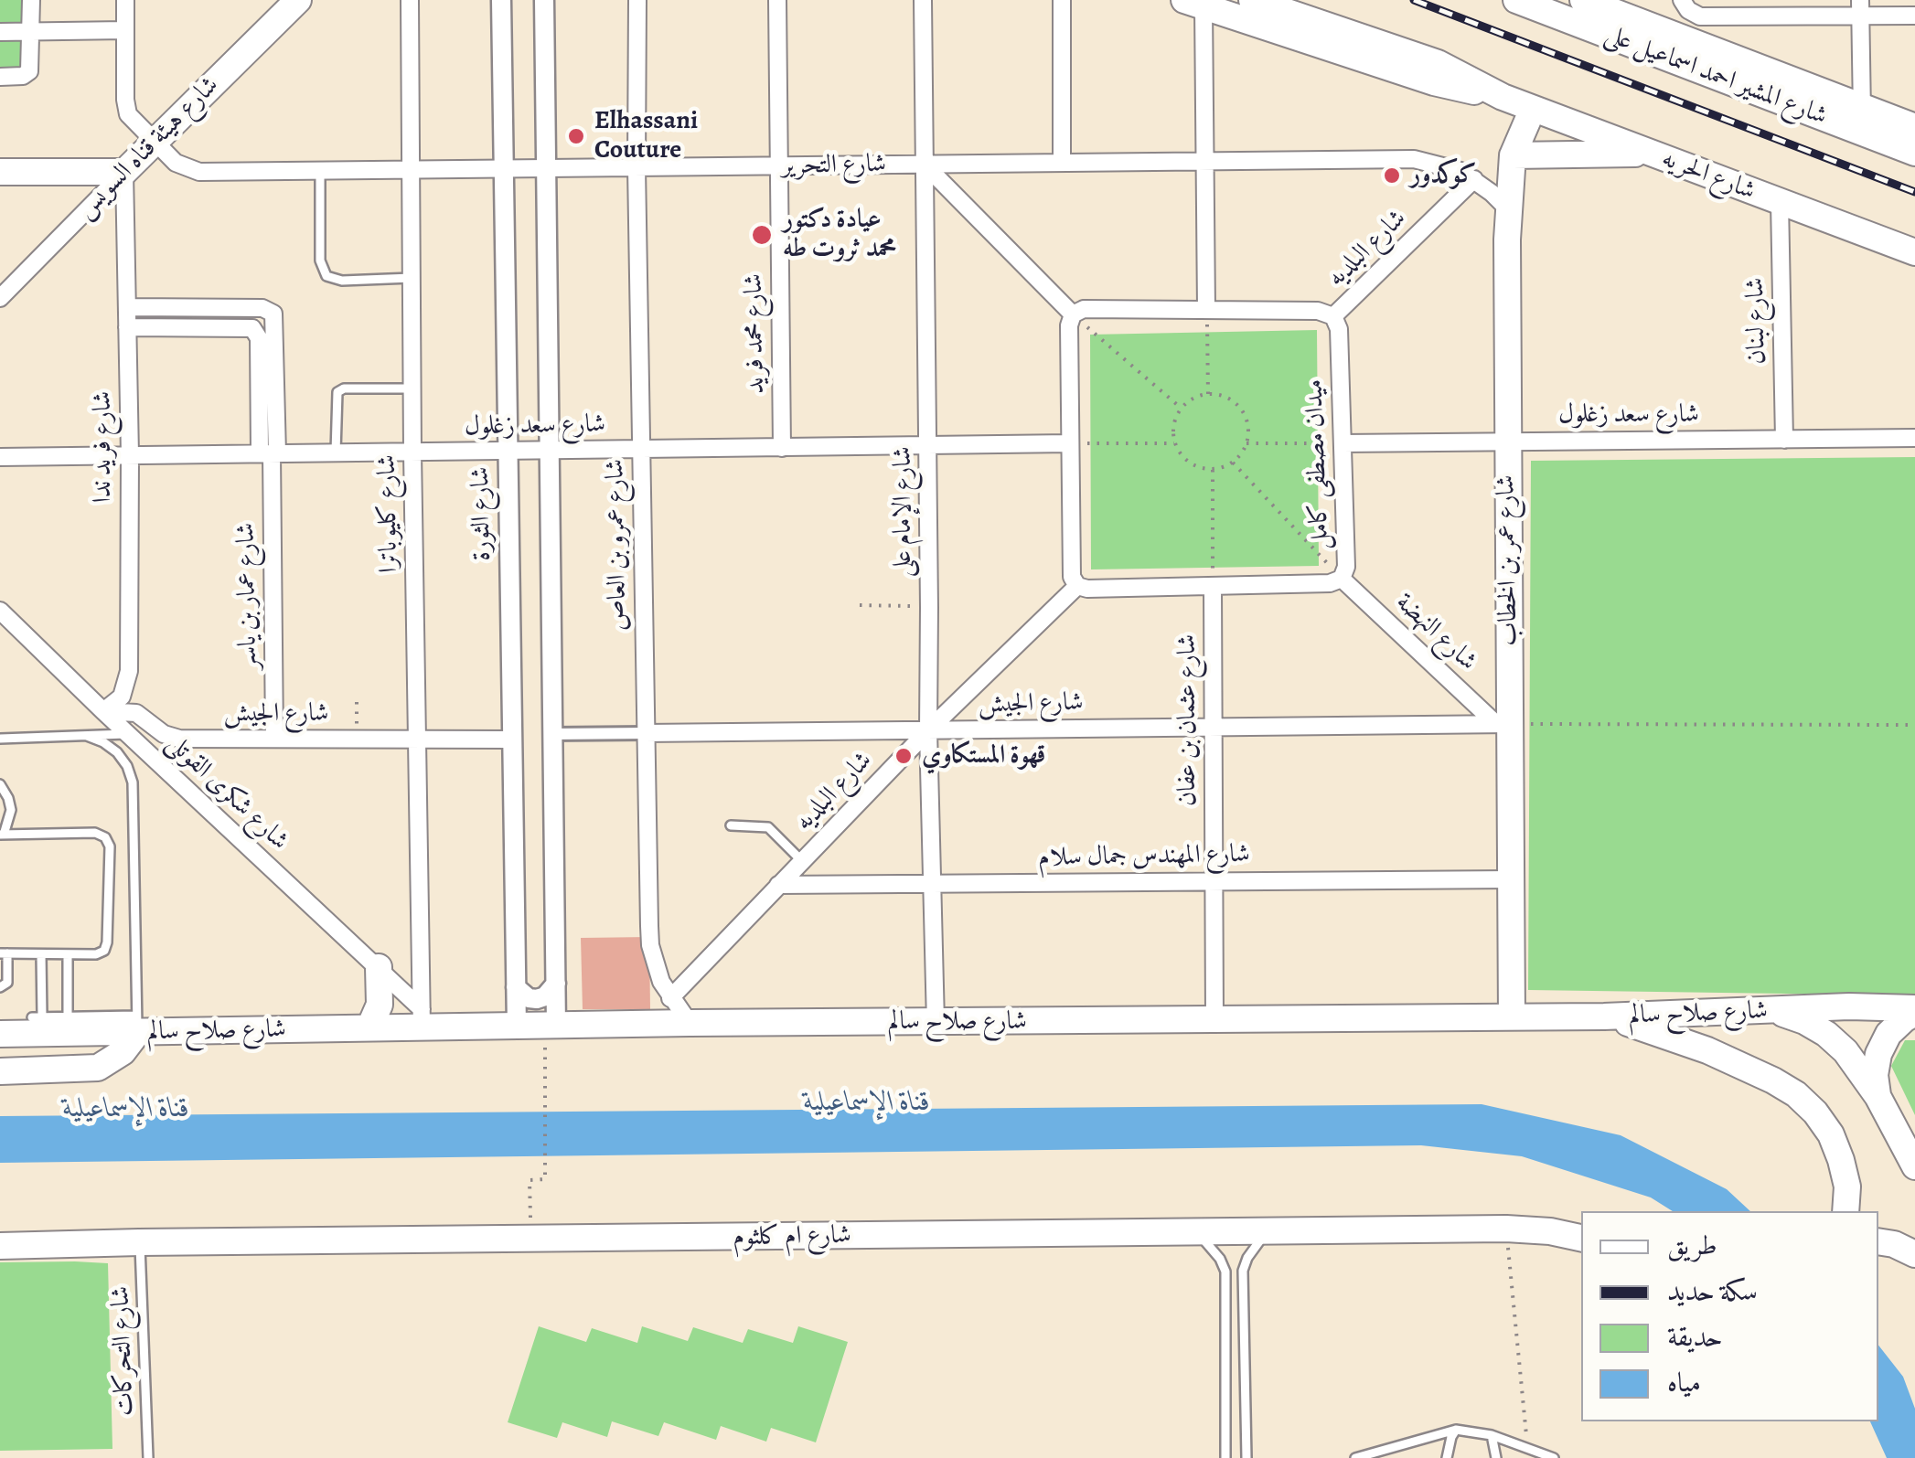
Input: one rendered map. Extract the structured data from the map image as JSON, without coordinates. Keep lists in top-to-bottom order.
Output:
{
  "streets": {
    "main road": [
      "شارع المشير احمد اسماعيل على",
      "شارع هيئة قناه السويس",
      "شارع الحريه",
      "شارع عمر بن الخطاب",
      "شارع صلاح سالم",
      "شارع ام كلثوم"
    ],
    "street": [
      "شارع التحرير",
      "شارع البلديه",
      "شارع لبنان",
      "شارع محمد فريد",
      "شارع سعد زغلول",
      "شارع فريد ندا",
      "ميدان مصطفى كامل",
      "شارع الإمام على",
      "شارع كليوباترا",
      "شارع الثورة",
      "شارع عمرو بن العاص",
      "شارع عمار بن ياسر",
      "شارع النهضة",
      "شارع الجيش",
      "شارع عثمان بن عفان",
      "شارع شكرى القوتلى",
      "شارع المهندس جمال سلام"
    ],
    "lane": ["شارع التحركات"]
  },
  "crossings": [
    ["شارع هيئة قناه السويس", "شارع التحرير"],
    ["شارع هيئة قناه السويس", "شارع فريد ندا"],
    ["شارع التحرير", "شارع البلديه"],
    ["شارع التحرير", "شارع محمد فريد"],
    ["شارع التحرير", "شارع الإمام على"],
    ["شارع التحرير", "شارع كليوباترا"],
    ["شارع التحرير", "شارع الثورة"],
    ["شارع التحرير", "شارع عمرو بن العاص"],
    ["شارع التحرير", "شارع عمر بن الخطاب"],
    ["شارع الحريه", "شارع لبنان"],
    ["شارع الحريه", "شارع عمر بن الخطاب"],
    ["شارع البلديه", "ميدان مصطفى كامل"],
    ["شارع البلديه", "شارع الإمام على"],
    ["شارع البلديه", "شارع عمرو بن العاص"],
    ["شارع البلديه", "شارع الجيش"],
    ["شارع البلديه", "شارع المهندس جمال سلام"],
    ["شارع لبنان", "شارع سعد زغلول"],
    ["شارع محمد فريد", "شارع سعد زغلول"],
    ["شارع سعد زغلول", "شارع فريد ندا"],
    ["شارع سعد زغلول", "ميدان مصطفى كامل"],
    ["شارع سعد زغلول", "شارع الإمام على"],
    ["شارع سعد زغلول", "شارع كليوباترا"],
    ["شارع سعد زغلول", "شارع الثورة"],
    ["شارع سعد زغلول", "شارع عمرو بن العاص"],
    ["شارع سعد زغلول", "شارع عمر بن الخطاب"],
    ["شارع سعد زغلول", "شارع عمار بن ياسر"],
    ["شارع فريد ندا", "شارع عمار بن ياسر"],
    ["شارع فريد ندا", "شارع الجيش"],
    ["شارع فريد ندا", "شارع شكرى القوتلى"],
    ["ميدان مصطفى كامل", "شارع النهضة"],
    ["ميدان مصطفى كامل", "شارع عثمان بن عفان"],
    ["شارع الإمام على", "شارع الجيش"],
    ["شارع الإمام على", "شارع المهندس جمال سلام"],
    ["شارع الإمام على", "شارع صلاح سالم"],
    ["شارع كليوباترا", "شارع الجيش"],
    ["شارع كليوباترا", "شارع شكرى القوتلى"],
    ["شارع كليوباترا", "شارع صلاح سالم"],
    ["شارع الثورة", "شارع الجيش"],
    ["شارع الثورة", "شارع صلاح سالم"],
    ["شارع عمرو بن العاص", "شارع الجيش"],
    ["شارع عمرو بن العاص", "شارع صلاح سالم"],
    ["شارع عمر بن الخطاب", "شارع النهضة"],
    ["شارع عمر بن الخطاب", "شارع الجيش"],
    ["شارع عمر بن الخطاب", "شارع المهندس جمال سلام"],
    ["شارع عمر بن الخطاب", "شارع صلاح سالم"],
    ["شارع عمار بن ياسر", "شارع الجيش"],
    ["شارع النهضة", "شارع الجيش"],
    ["شارع الجيش", "شارع عثمان بن عفان"],
    ["شارع الجيش", "شارع شكرى القوتلى"],
    ["شارع عثمان بن عفان", "شارع المهندس جمال سلام"],
    ["شارع عثمان بن عفان", "شارع صلاح سالم"],
    ["شارع شكرى القوتلى", "شارع صلاح سالم"],
    ["شارع ام كلثوم", "شارع التحركات"]
  ],
  "water": ["قناة الإسماعيلية"],
  "places": [
    "Elhassani Couture",
    "كوكدور",
    "عيادة دكتور محمد ثروت طه",
    "قهوة المستكاوي"
  ],
  "legend": [
    "طريق",
    "سكة حديد",
    "حديقة",
    "مياه"
  ]
}
